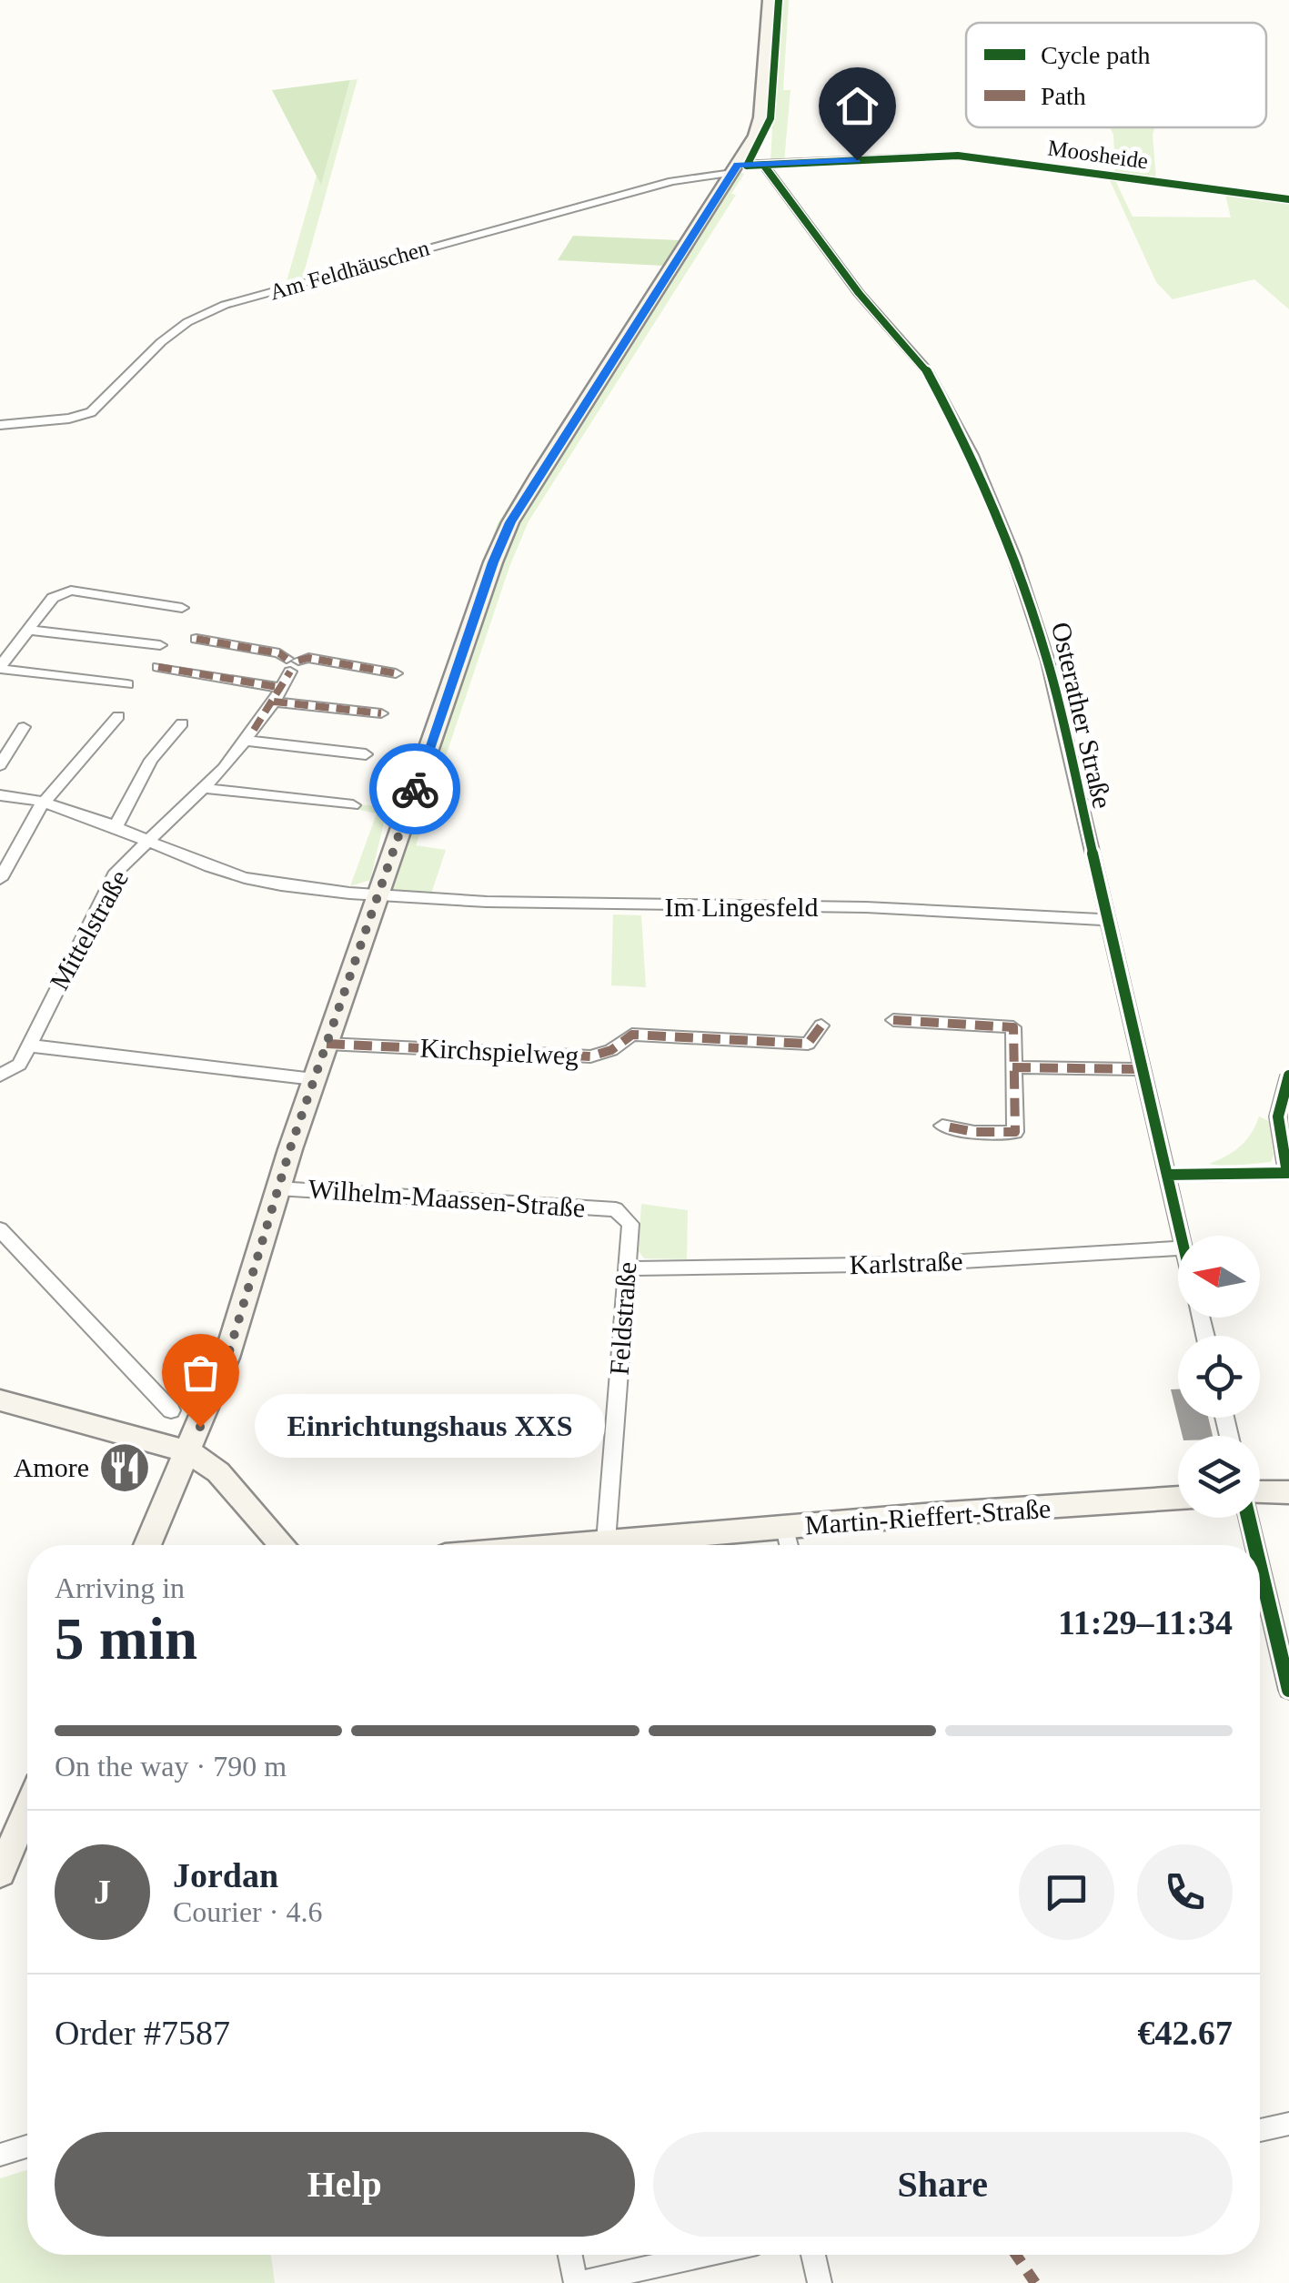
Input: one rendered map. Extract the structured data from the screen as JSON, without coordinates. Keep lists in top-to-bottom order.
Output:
{
  "streets": {
    "main road": ["Martin-Rieffert-Straße"],
    "street": [
      "Moosheide",
      "Am Feldhäuschen",
      "Osterather Straße",
      "Im Lingesfeld",
      "Mittelstraße",
      "Kirchspielweg",
      "Wilhelm-Maassen-Straße",
      "Karlstraße",
      "Feldstraße"
    ]
  },
  "crossings": [
    ["Moosheide", "Am Feldhäuschen"],
    ["Moosheide", "Osterather Straße"],
    ["Osterather Straße", "Im Lingesfeld"],
    ["Im Lingesfeld", "Mittelstraße"],
    ["Wilhelm-Maassen-Straße", "Feldstraße"],
    ["Karlstraße", "Feldstraße"],
    ["Feldstraße", "Martin-Rieffert-Straße"]
  ],
  "places": {
    "other": ["Einrichtungshaus XXS"],
    "restaurant": ["Amore"]
  },
  "legend": ["Cycle path", "Path"],
  "north": "left",
  "page": {
    "bubble": "Einrichtungshaus XXS",
    "heading": ["5 min", "Arriving in", "11:29–11:34"],
    "panel": [
      "Jordan",
      "Courier · 4.6",
      "Order #7587",
      "€42.67"
    ],
    "bar": "On the way · 790 m",
    "round": "J",
    "buttons": ["Help", "Share"]
  }
}
